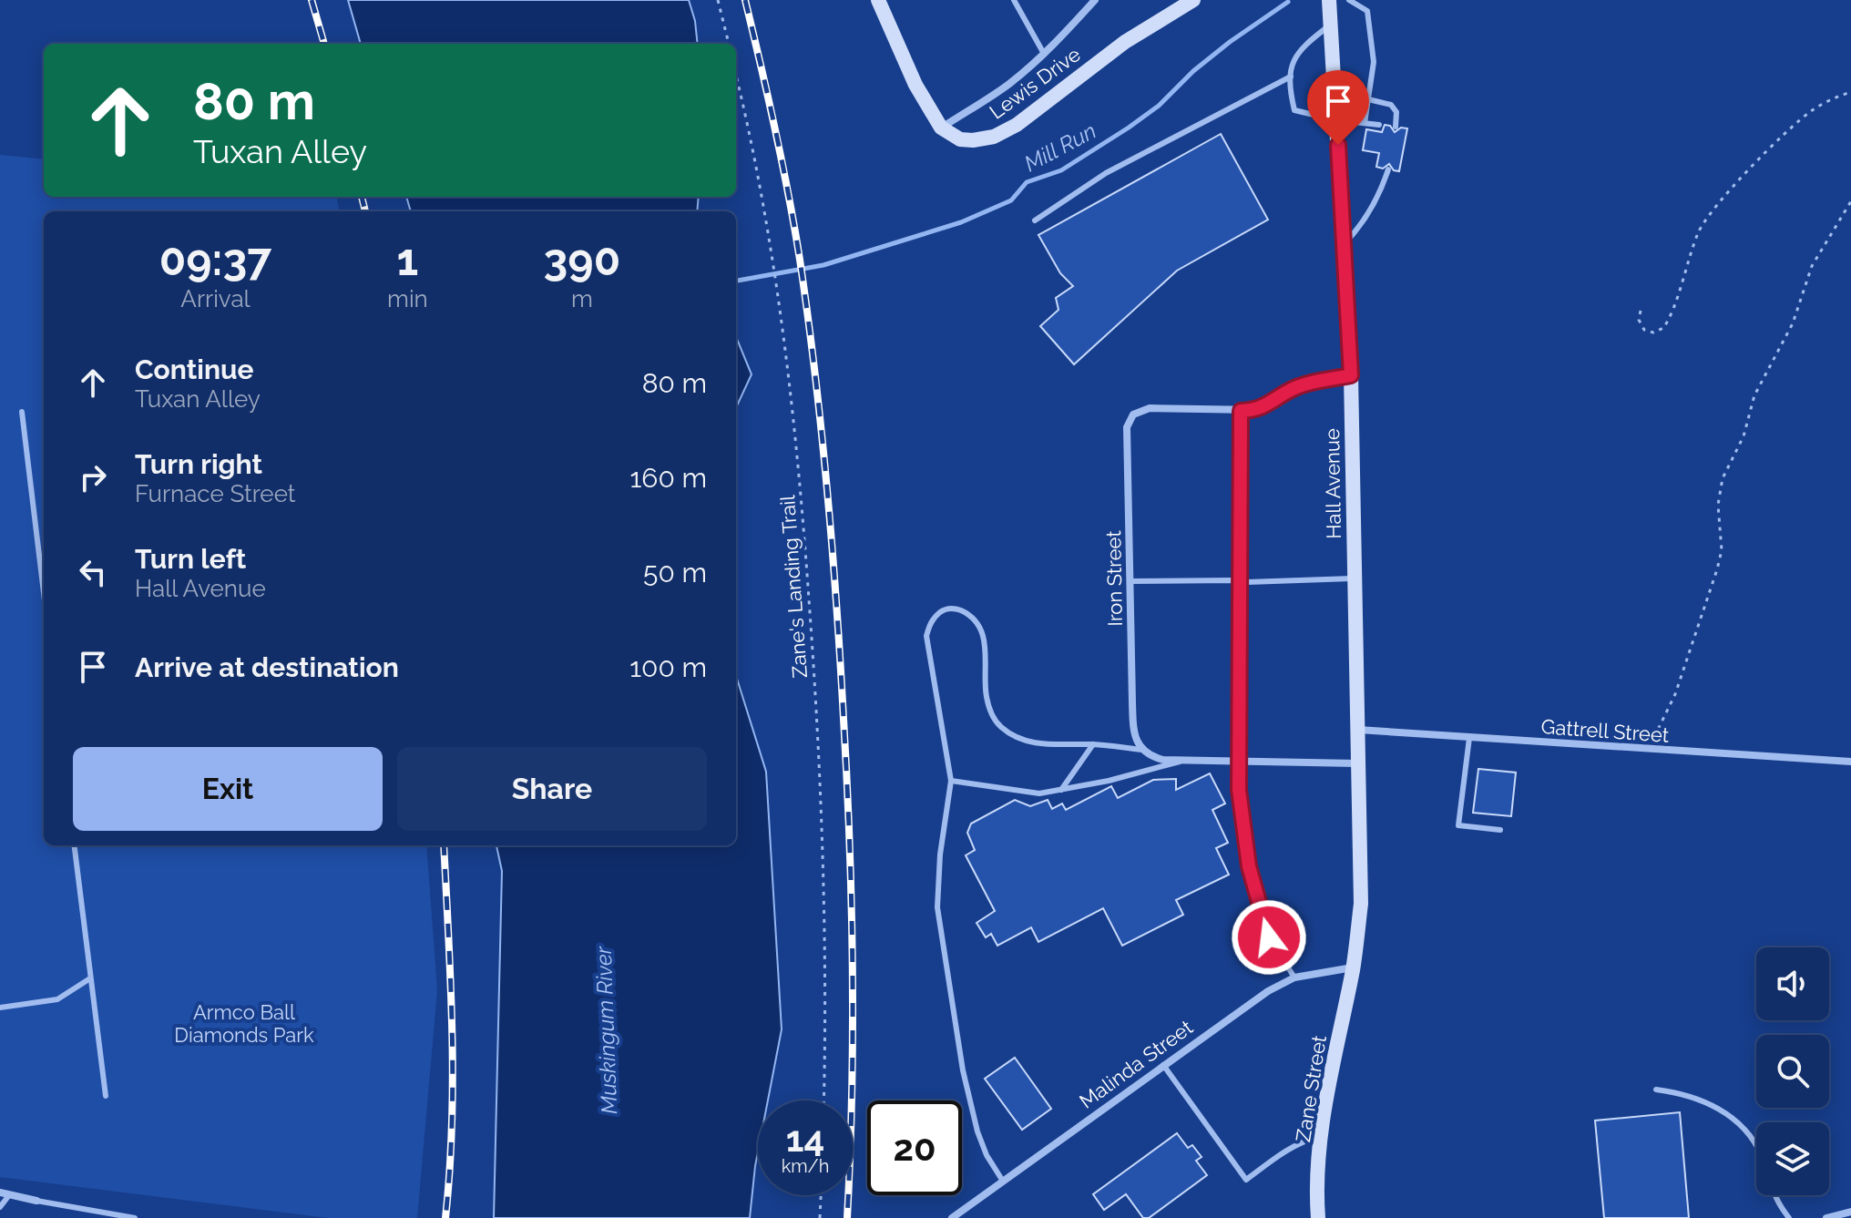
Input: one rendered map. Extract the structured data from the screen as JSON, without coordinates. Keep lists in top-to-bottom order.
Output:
{
  "streets": {
    "main road": ["Lewis Drive", "Hall Avenue", "Zane Street"],
    "street": ["Iron Street", "Gattrell Street", "Malinda Street"],
    "path": ["Zane's Landing Trail"]
  },
  "crossings": [
    ["Hall Avenue", "Gattrell Street"],
    ["Hall Avenue", "Malinda Street"],
    ["Hall Avenue", "Zane Street"],
    ["Malinda Street", "Zane Street"]
  ],
  "water": ["Mill Run", "Muskingum River"],
  "parks": ["Armco Ball Diamonds Park"],
  "page": {
    "turn": ["80 m", "Tuxan Alley"],
    "eta": [
      "09:37",
      "Arrival",
      "1",
      "min",
      "390",
      "m"
    ],
    "list": [
      {
        "name": "Continue",
        "note": "Tuxan Alley",
        "value": "80 m"
      },
      {
        "name": "Turn right",
        "note": "Furnace Street",
        "value": "160 m"
      },
      {
        "name": "Turn left",
        "note": "Hall Avenue",
        "value": "50 m"
      },
      {
        "name": "Arrive at destination",
        "value": "100 m"
      }
    ],
    "buttons": ["Exit", "Share"],
    "speed": "14 km/h",
    "limit": "20"
  }
}
